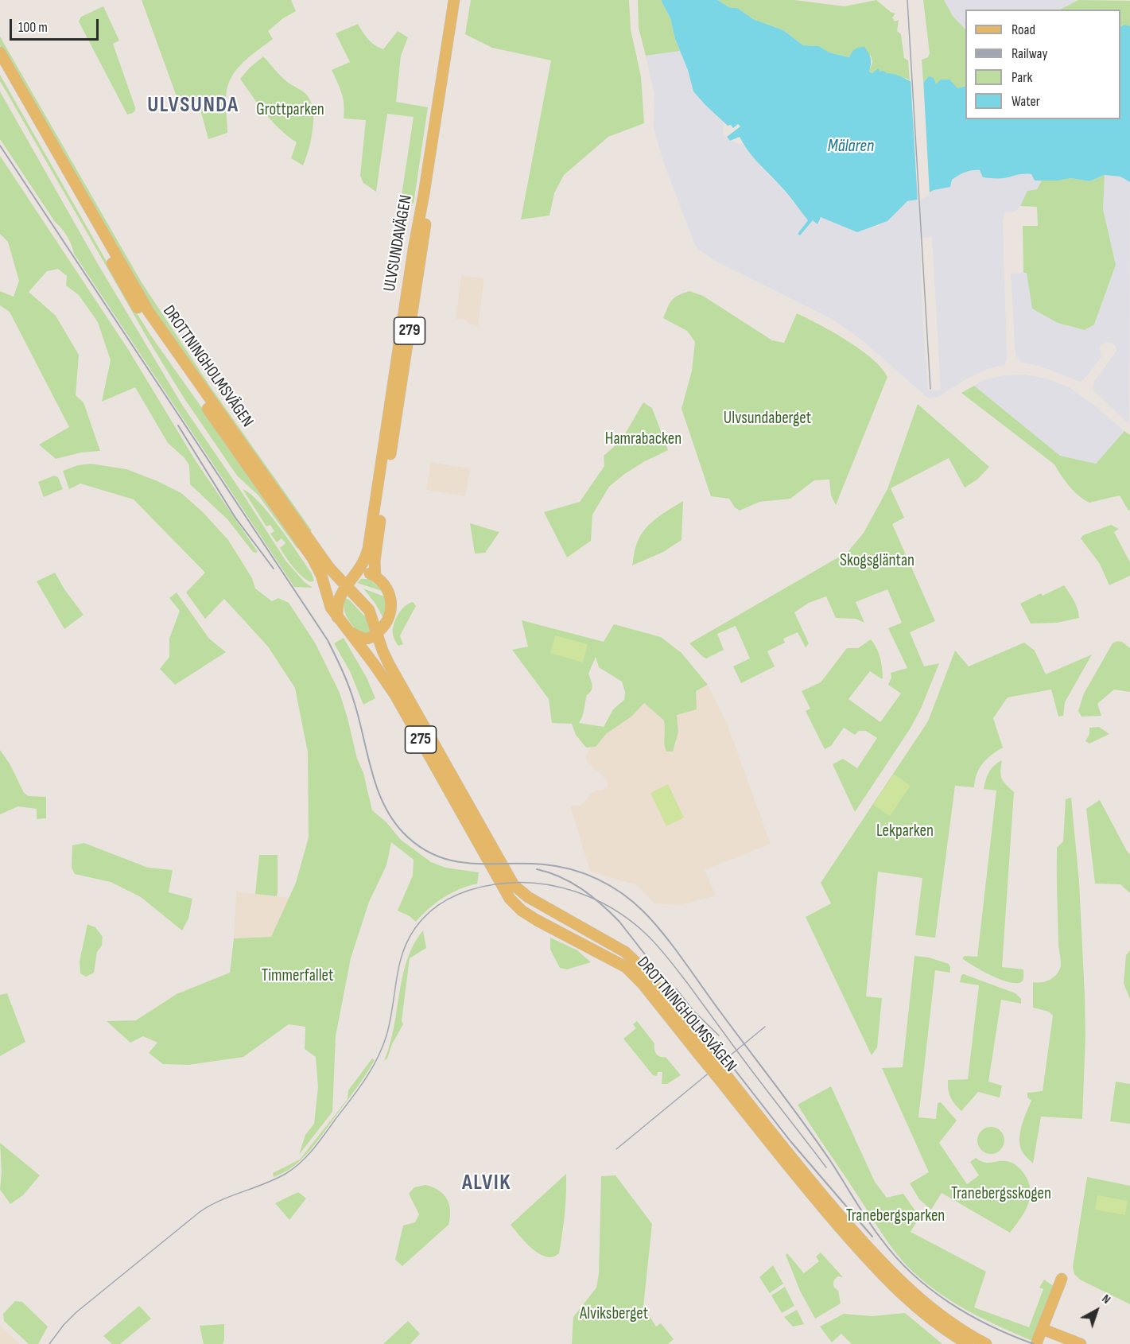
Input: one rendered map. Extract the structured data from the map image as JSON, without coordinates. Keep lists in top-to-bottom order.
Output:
{
  "streets": {
    "main road": [
      "ULVSUNDAVÄGEN",
      "279",
      "DROTTNINGHOLMSVÄGEN",
      "275"
    ]
  },
  "crossings": [
    ["ULVSUNDAVÄGEN", "DROTTNINGHOLMSVÄGEN"]
  ],
  "districts": ["ULVSUNDA", "ALVIK"],
  "water": ["Mälaren"],
  "parks": [
    "Grottparken",
    "Ulvsundaberget",
    "Hamrabacken",
    "Skogsgläntan",
    "Lekparken",
    "Timmerfallet",
    "Tranebergsskogen",
    "Tranebergsparken",
    "Alviksberget"
  ],
  "legend": [
    "Road",
    "Railway",
    "Park",
    "Water"
  ],
  "scale_bar": "100 m",
  "north": "top right"
}
